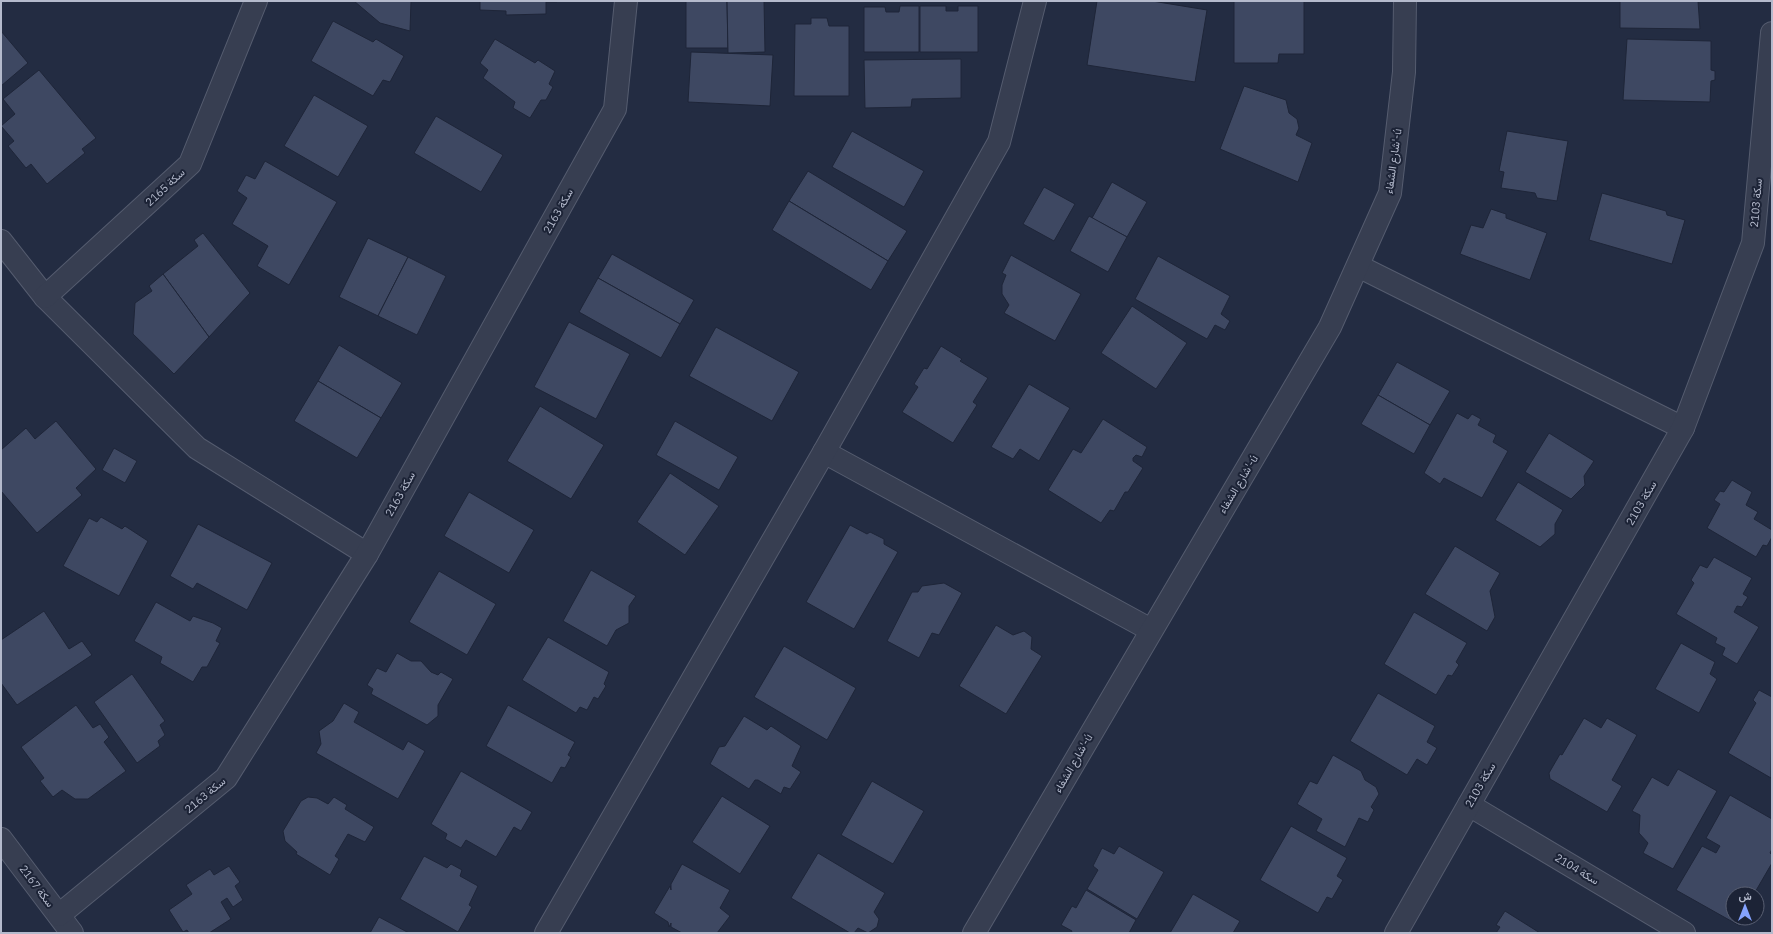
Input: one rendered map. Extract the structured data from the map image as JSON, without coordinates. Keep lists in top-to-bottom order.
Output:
{
  "streets": {
    "street": [
      "شارع الشفاء'-ú",
      "سكة 2165",
      "سكة 2103",
      "سكة 2163",
      "سكة 2104",
      "سكة 2167"
    ]
  },
  "crossings": [
    ["سكة 2103", "سكة 2104"],
    ["سكة 2163", "سكة 2167"]
  ],
  "north": "top"
}
